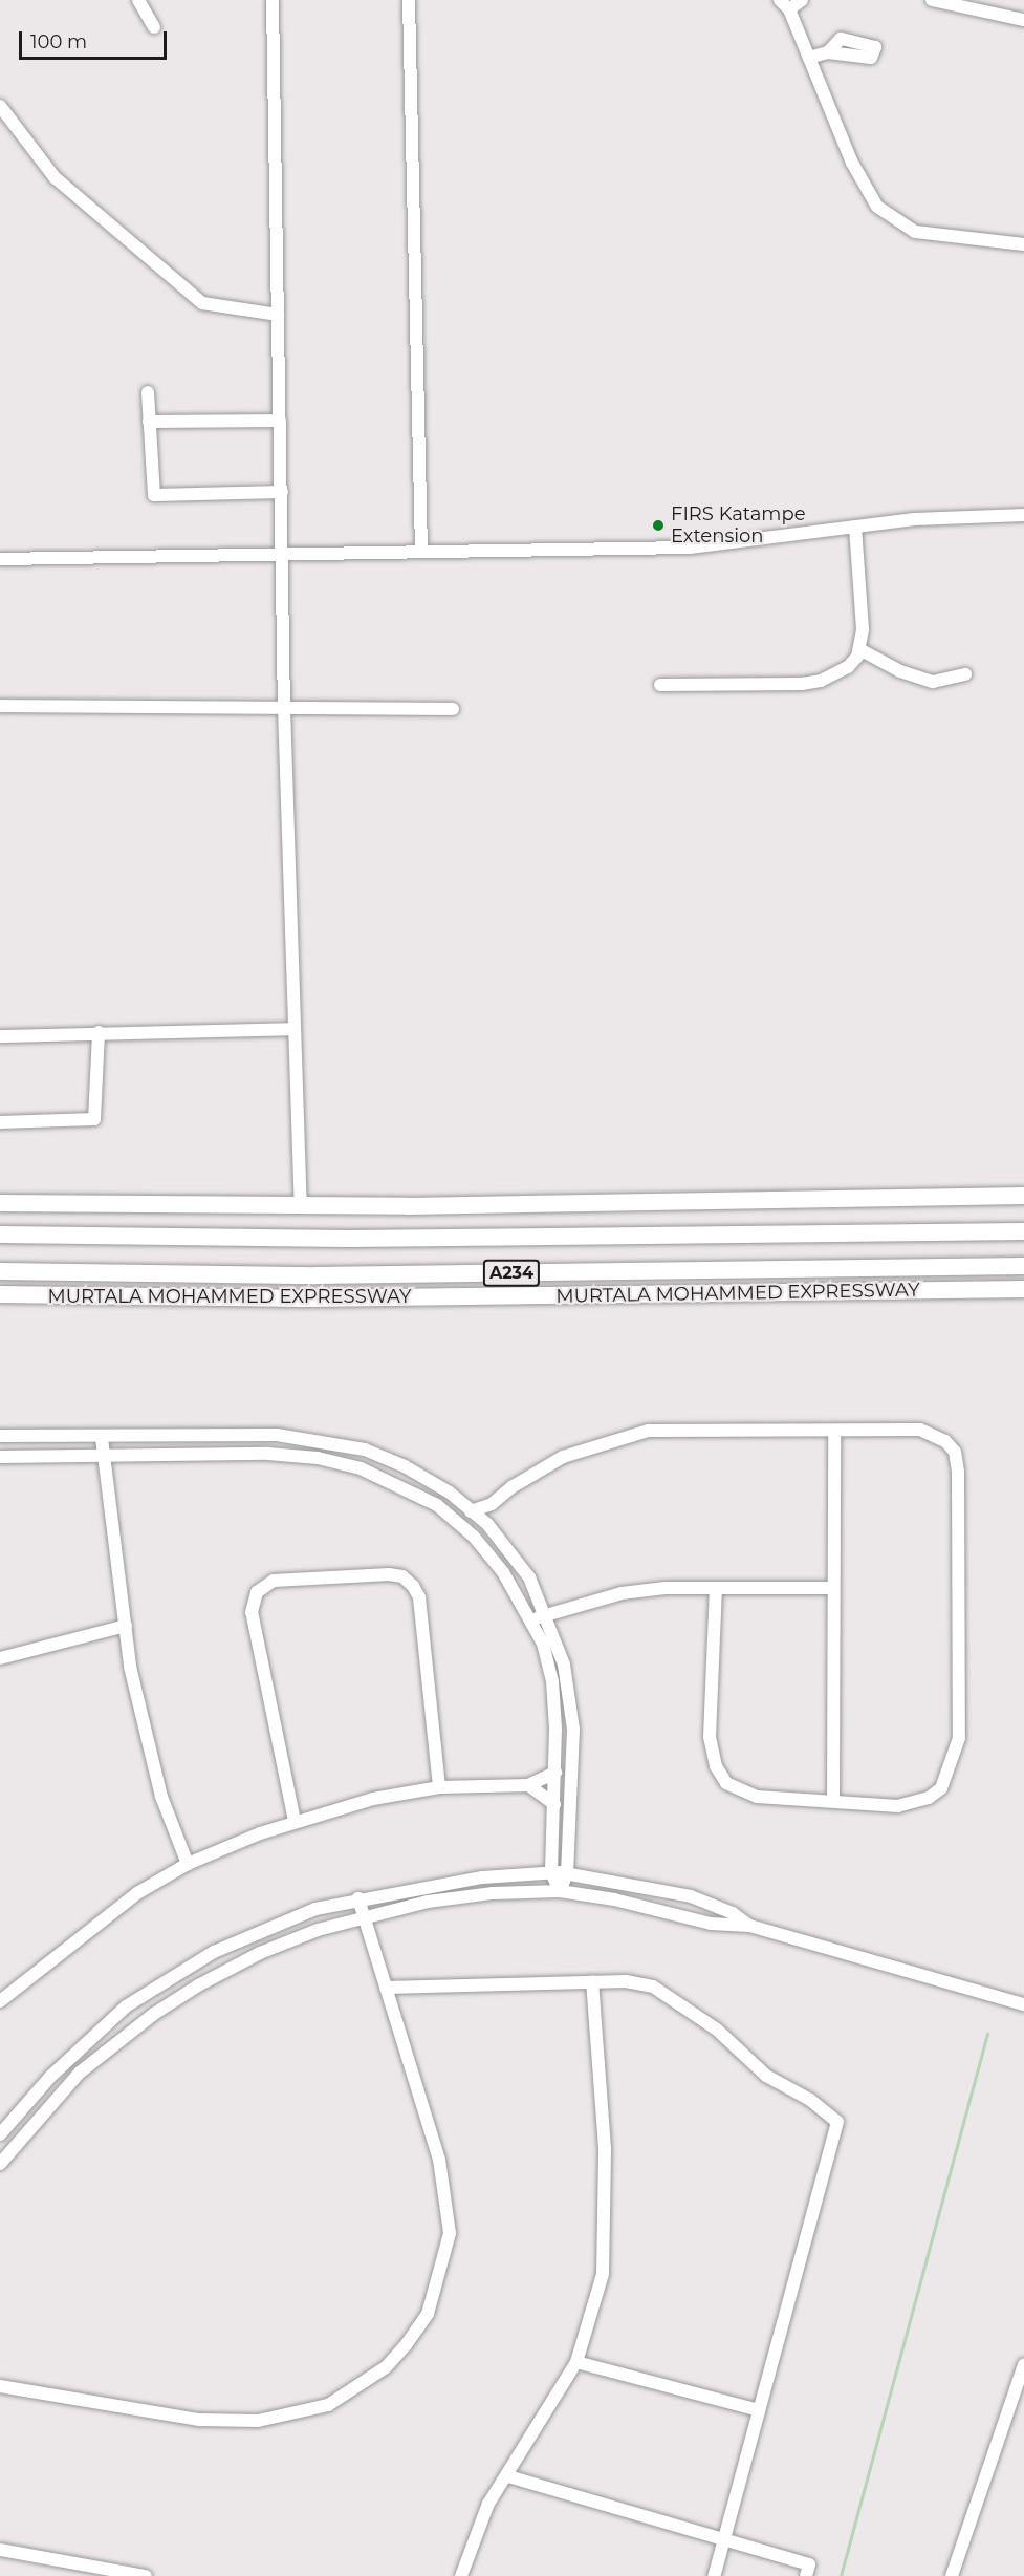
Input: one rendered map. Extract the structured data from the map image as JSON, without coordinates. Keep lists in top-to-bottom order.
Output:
{
  "streets": {
    "highway": ["A234", "MURTALA MOHAMMED EXPRESSWAY"]
  },
  "places": ["FIRS Katampe Extension"],
  "scale_bar": "100 m"
}
